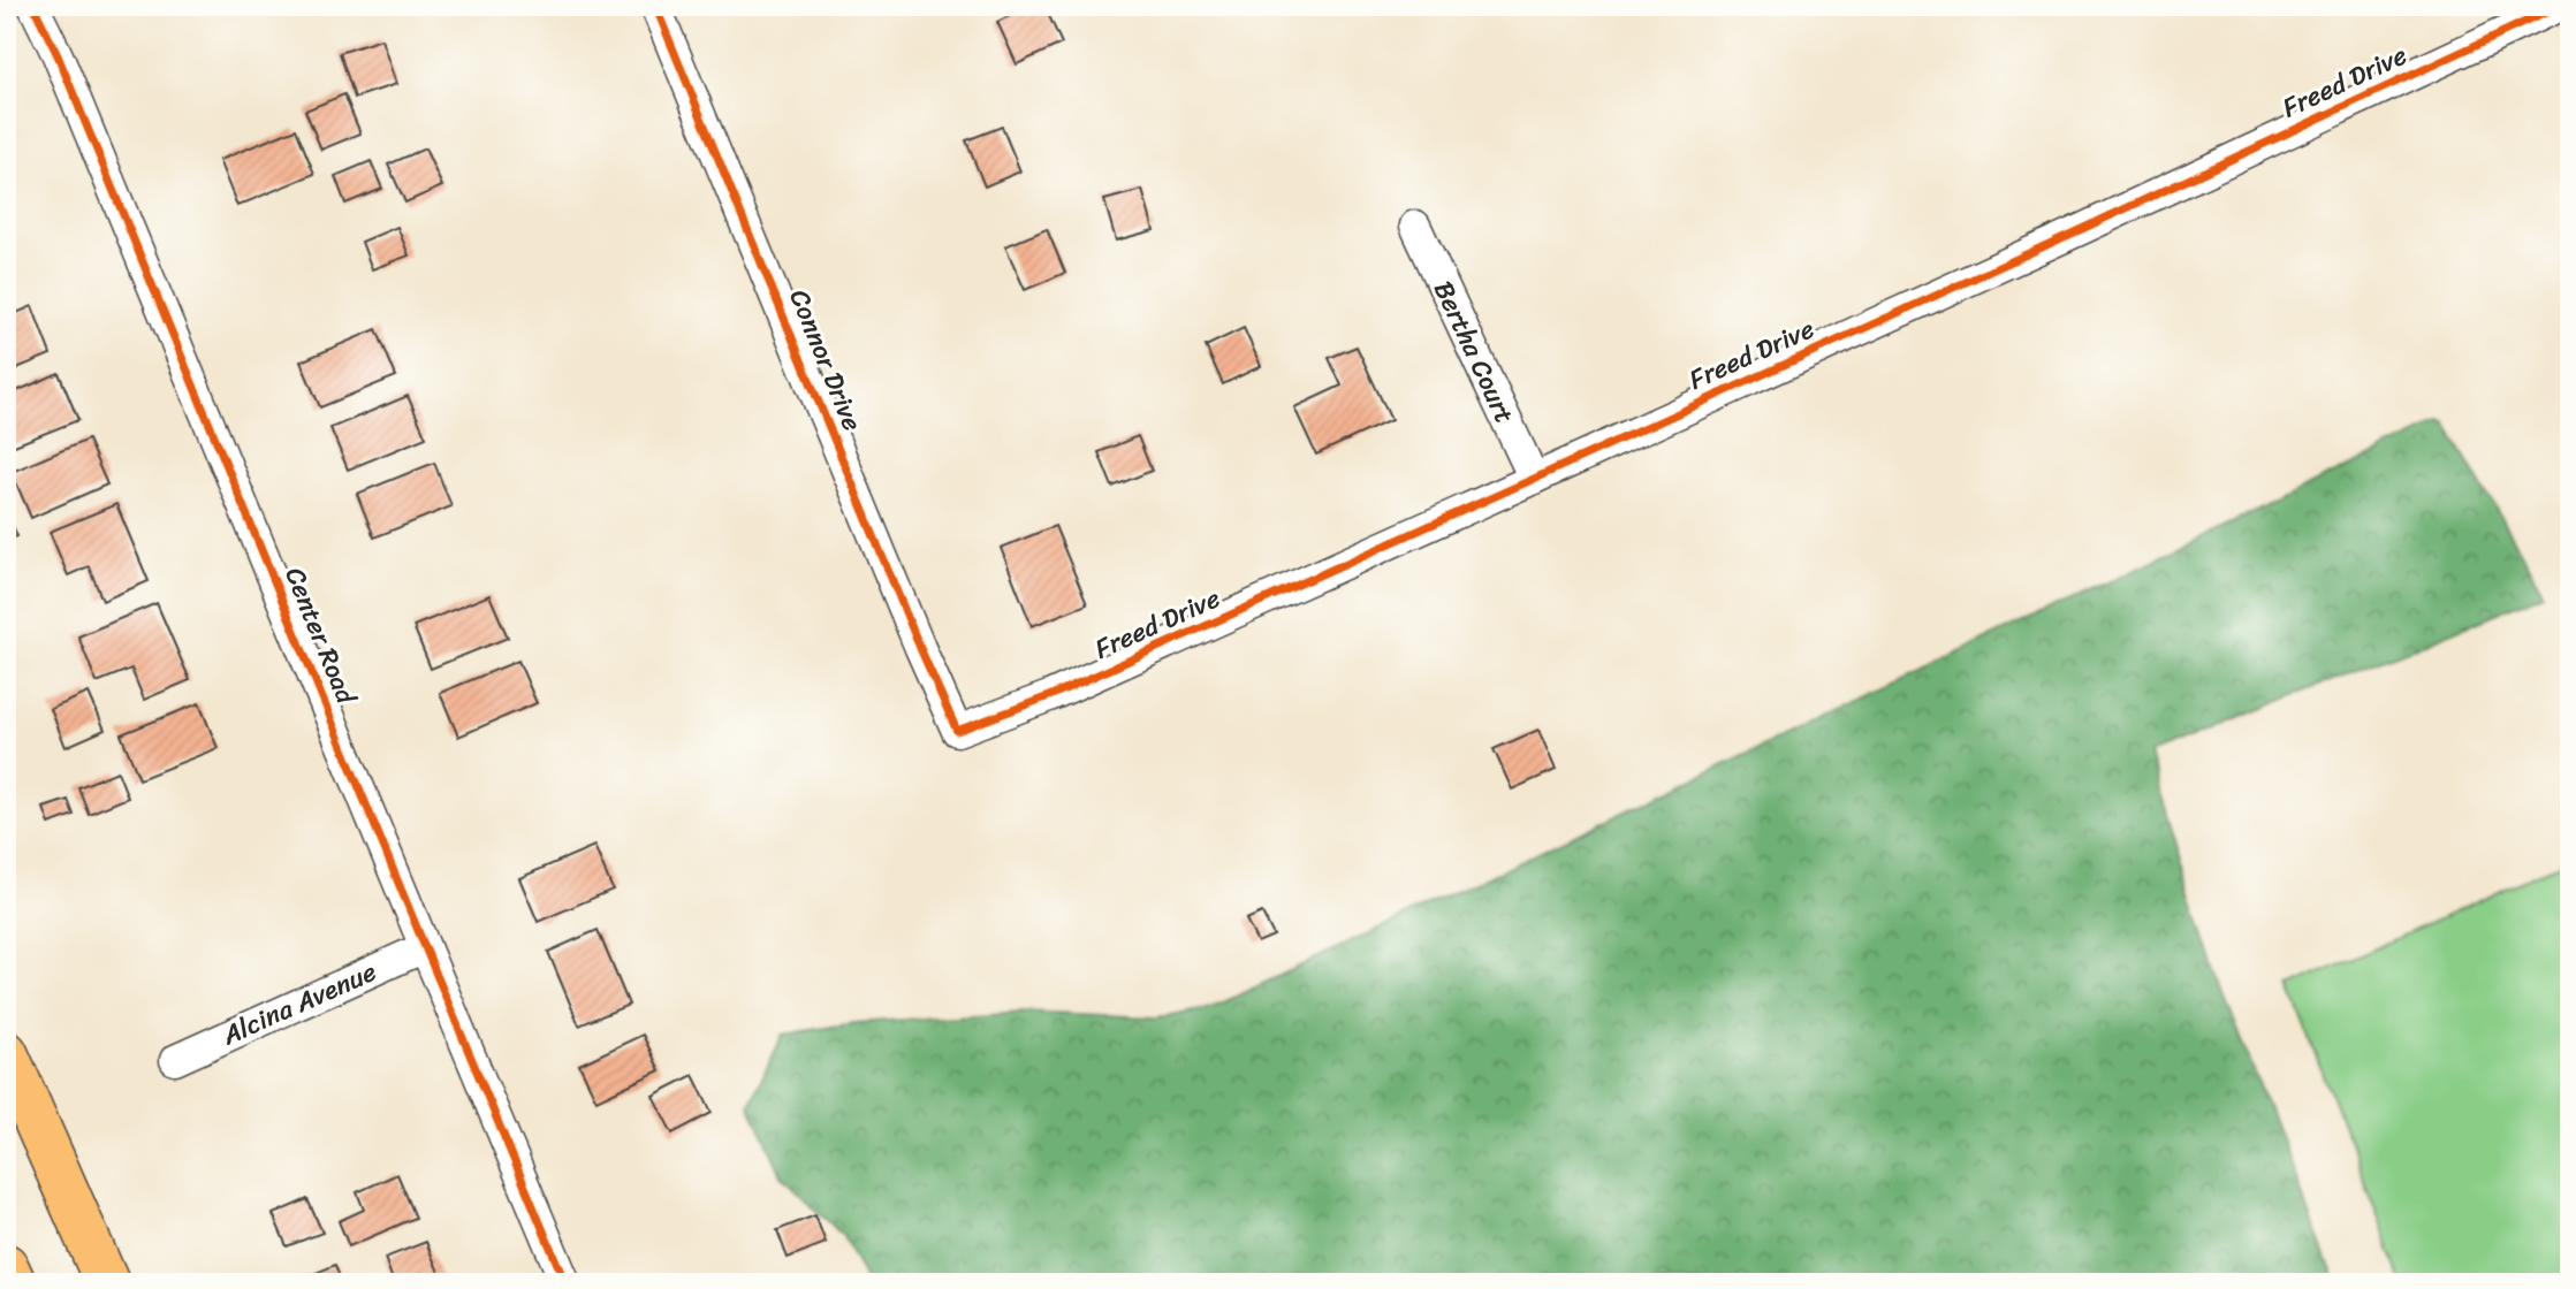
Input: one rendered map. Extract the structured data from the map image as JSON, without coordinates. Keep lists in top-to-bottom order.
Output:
{
  "streets": {
    "street": [
      "Freed Drive",
      "Bertha Court",
      "Connor Drive",
      "Center Road",
      "Alcina Avenue"
    ]
  },
  "crossings": [
    ["Freed Drive", "Bertha Court"],
    ["Freed Drive", "Connor Drive"],
    ["Center Road", "Alcina Avenue"]
  ]
}
